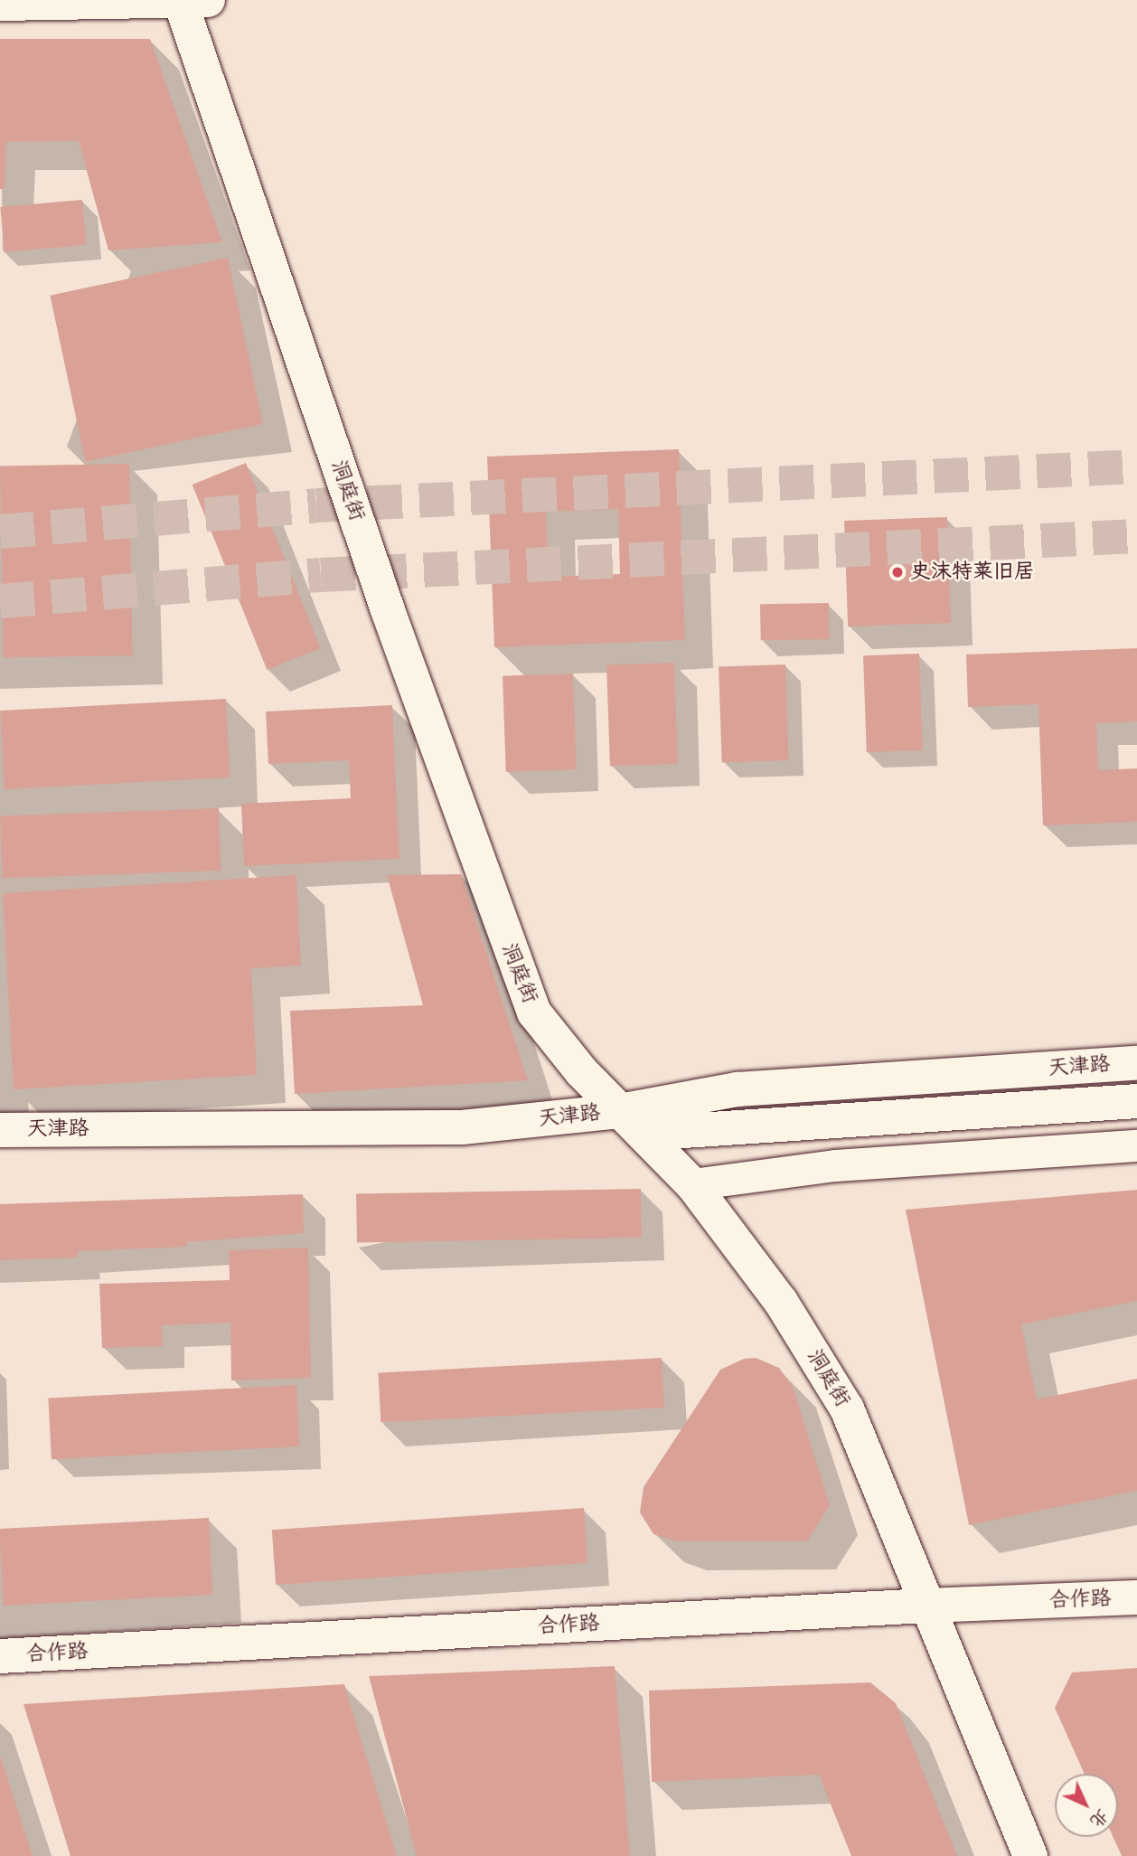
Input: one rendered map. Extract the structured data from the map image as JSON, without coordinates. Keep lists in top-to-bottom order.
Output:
{
  "streets": {
    "street": ["洞庭街", "天津路", "合作路"]
  },
  "crossings": [
    ["洞庭街", "天津路"],
    ["洞庭街", "合作路"]
  ],
  "places": ["史沫特莱旧居"],
  "north": "bottom right"
}
